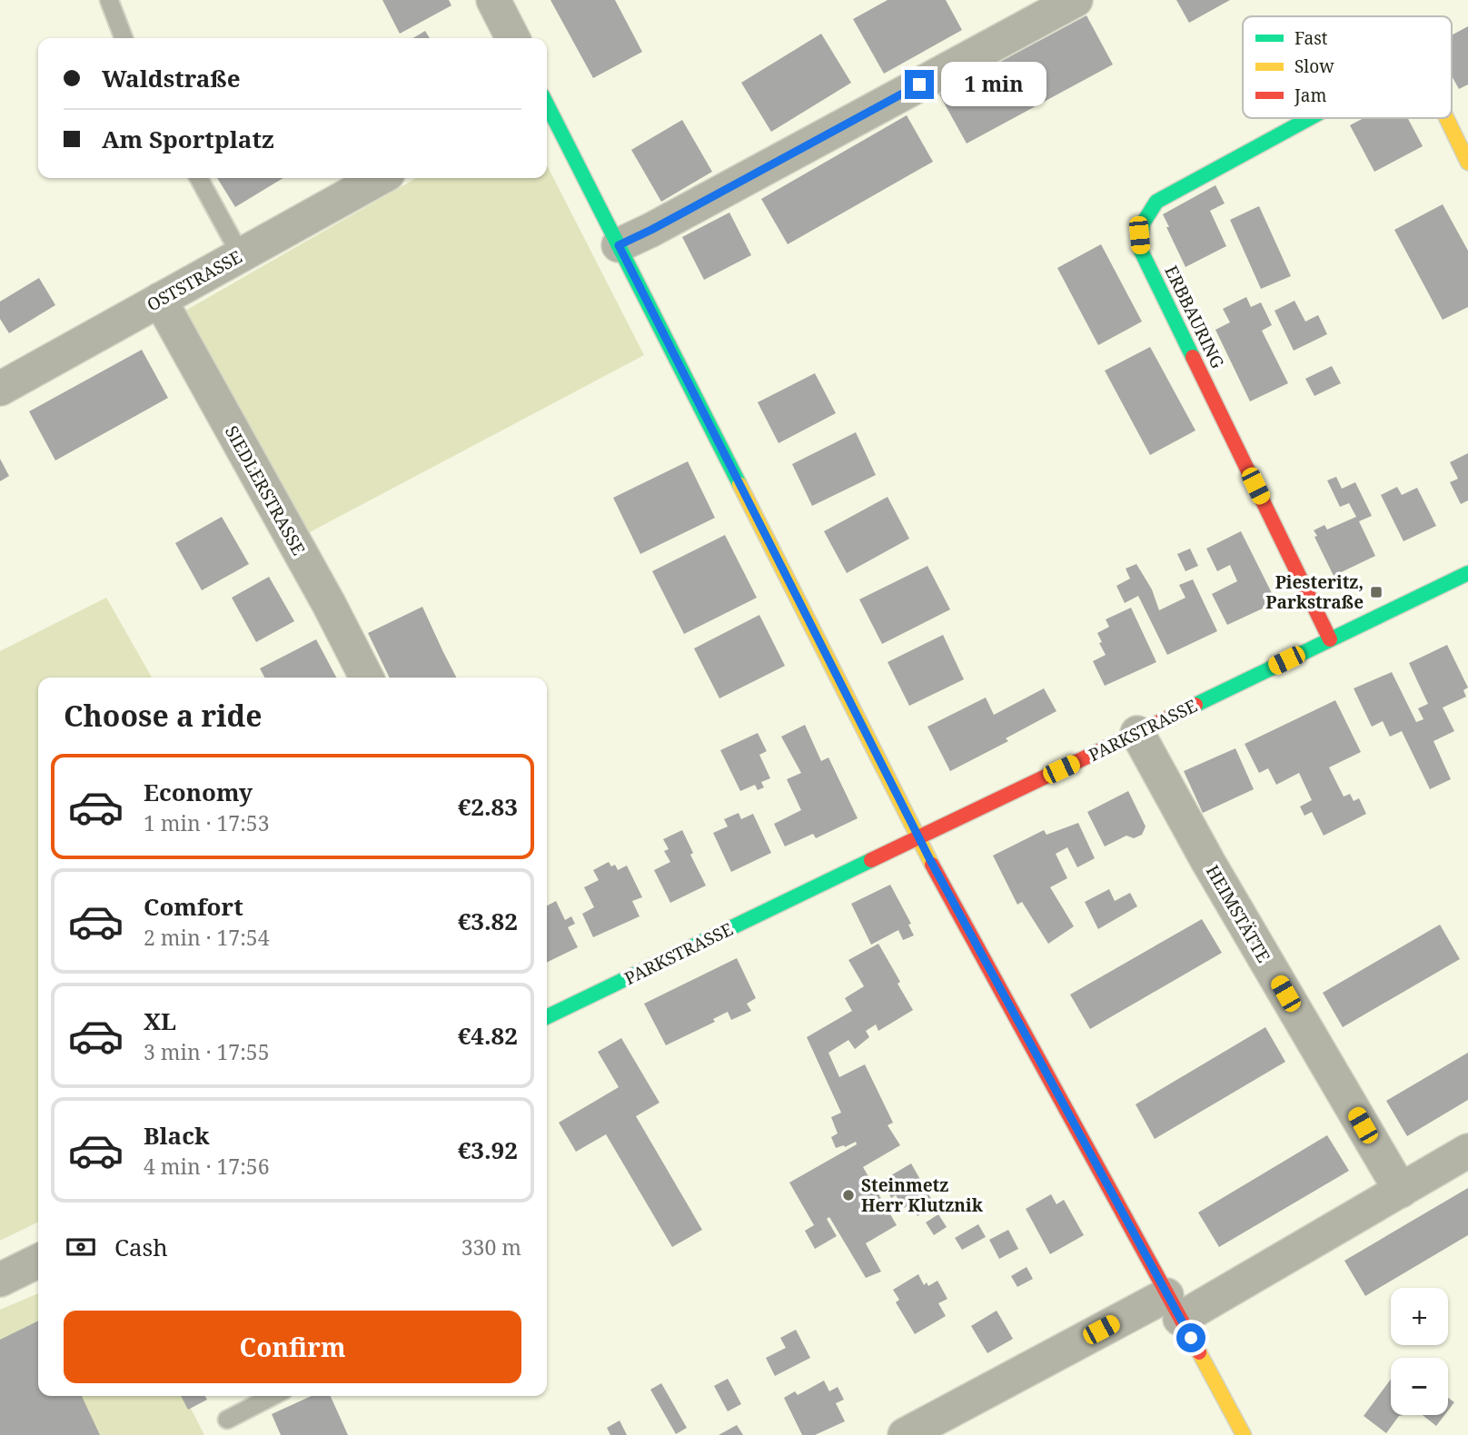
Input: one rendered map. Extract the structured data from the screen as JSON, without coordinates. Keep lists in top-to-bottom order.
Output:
{
  "streets": {
    "street": [
      "OSTSTRASSE",
      "ERBBAURING",
      "SIEDLERSTRASSE",
      "PARKSTRASSE",
      "HEIMSTÄTTE"
    ]
  },
  "crossings": [
    ["OSTSTRASSE", "SIEDLERSTRASSE"],
    ["ERBBAURING", "PARKSTRASSE"],
    ["PARKSTRASSE", "HEIMSTÄTTE"]
  ],
  "places": {
    "transit": ["Piesteritz, Parkstraße"],
    "other": ["Steinmetz Herr Klutznik"]
  },
  "legend": ["Fast", "Slow", "Jam"],
  "page": {
    "banner": ["Waldstraße", "Am Sportplatz"],
    "bubble": "1 min",
    "heading": "Choose a ride",
    "list": [
      {
        "name": "Economy",
        "note": "1 min · 17:53",
        "value": "€2.83"
      },
      {
        "name": "Comfort",
        "note": "2 min · 17:54",
        "value": "€3.82"
      },
      {
        "name": "XL",
        "note": "3 min · 17:55",
        "value": "€4.82"
      },
      {
        "name": "Black",
        "note": "4 min · 17:56",
        "value": "€3.92"
      }
    ],
    "pay": ["Cash", "330 m"],
    "map_buttons": ["+", "−"],
    "buttons": "Confirm"
  }
}
